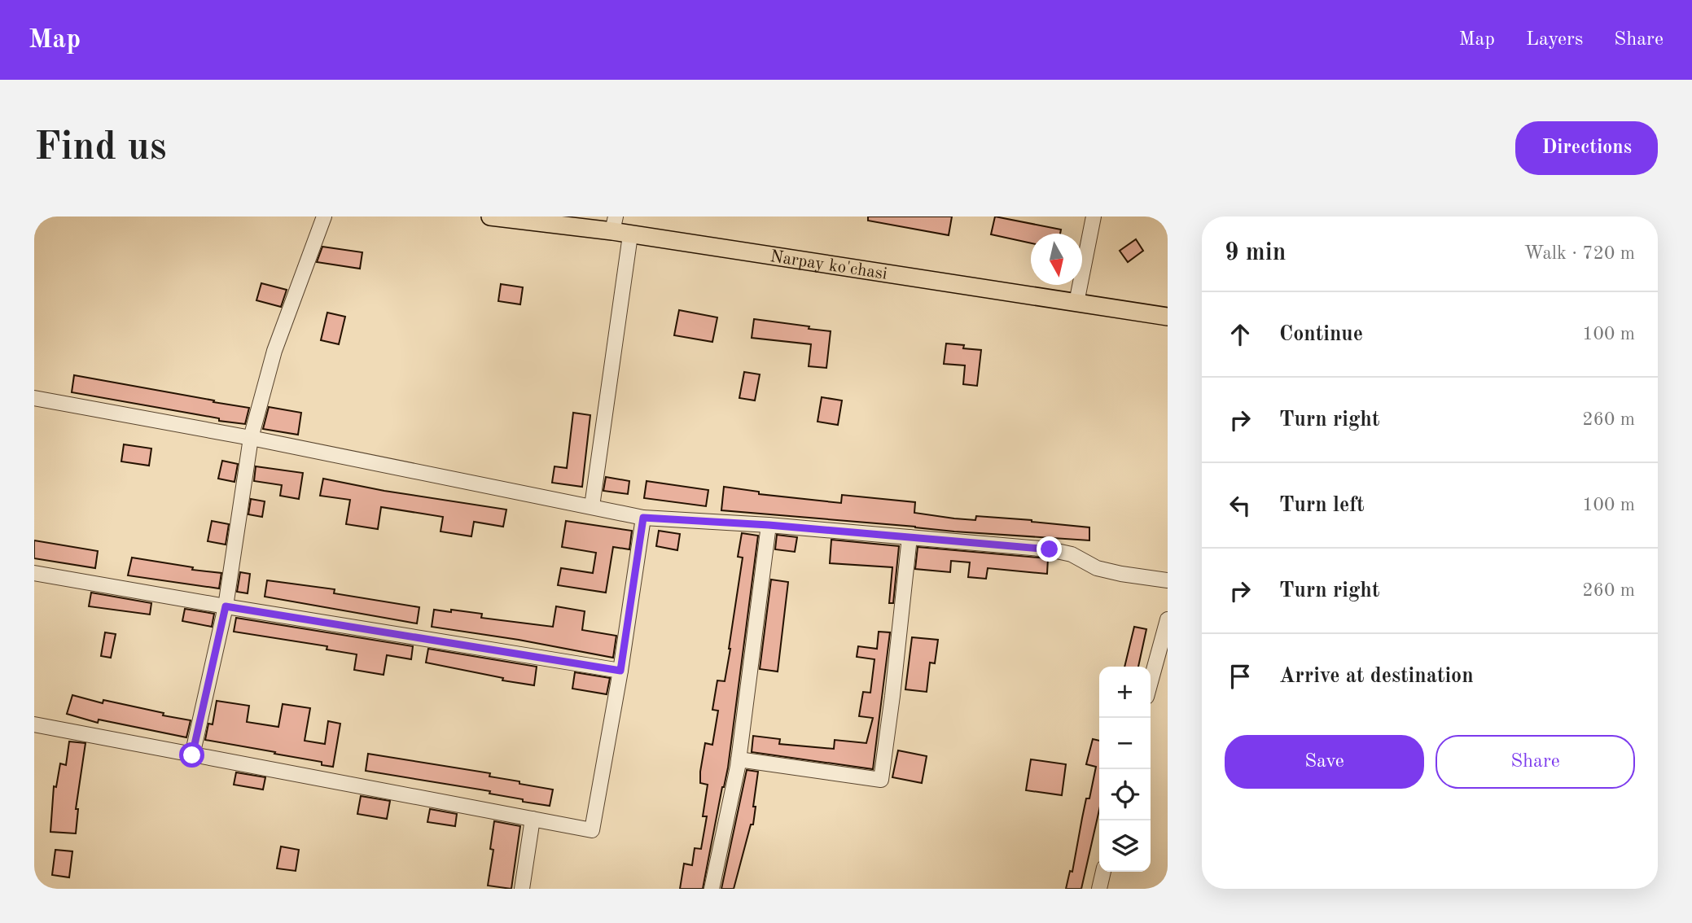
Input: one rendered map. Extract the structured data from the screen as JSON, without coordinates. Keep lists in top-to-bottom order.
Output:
{
  "streets": {
    "main road": ["Narpay ko'chasi"]
  },
  "north": "bottom",
  "page": {
    "header": "Map",
    "nav": ["Map", "Layers", "Share"],
    "buttons": [
      "Directions",
      ["Save", "Share"]
    ],
    "title": "Find us",
    "heading": ["9 min", "Walk · 720 m"],
    "list": [
      ["Continue", "100 m"],
      ["Turn right", "260 m"],
      ["Turn left", "100 m"],
      ["Turn right", "260 m"],
      "Arrive at destination"
    ],
    "map_buttons": ["+", "−"]
  }
}
